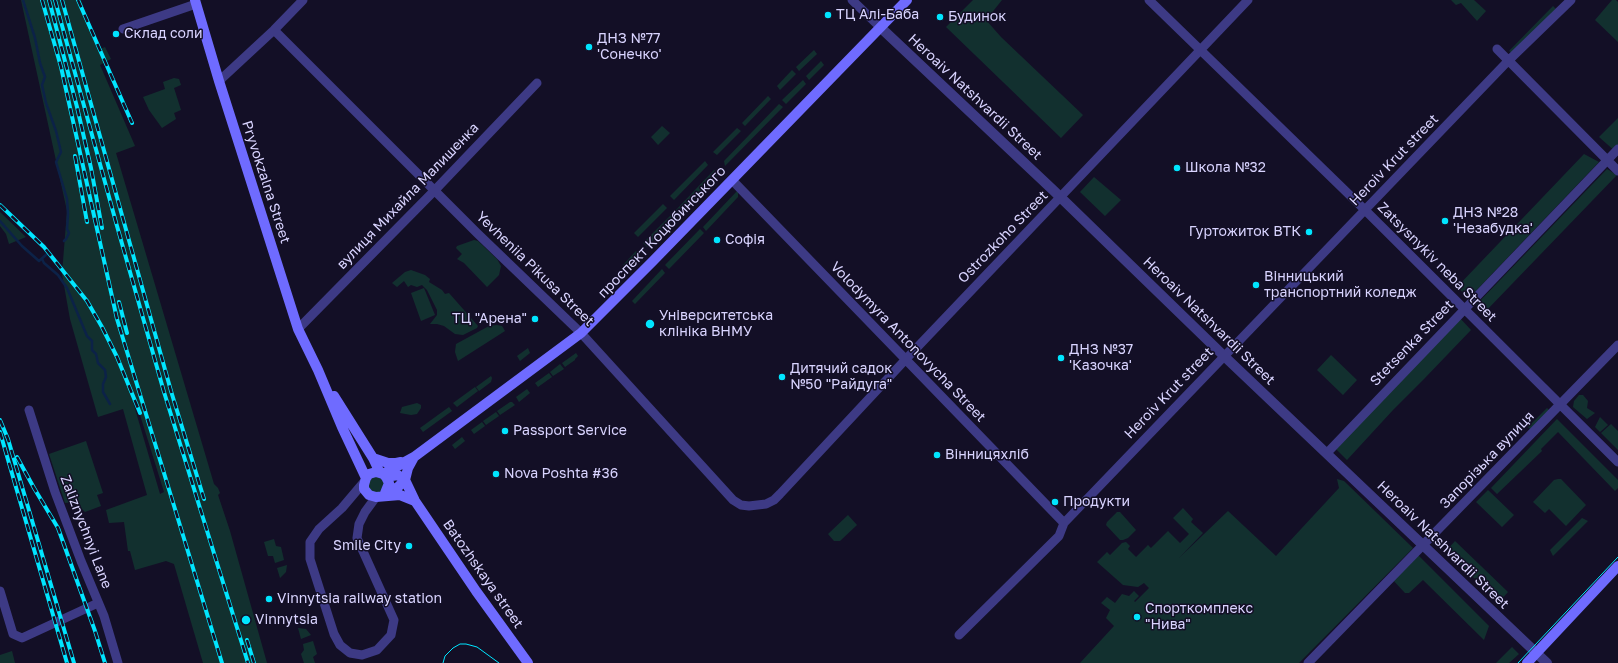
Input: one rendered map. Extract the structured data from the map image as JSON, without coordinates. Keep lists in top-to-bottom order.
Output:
{
  "streets": {
    "main road": ["Pryvokzalna Street", "проспект Коцюбинського", "Batozhskaya street"],
    "street": [
      "Heroaiv Natshvardii Street",
      "Heroiv Krut street",
      "вулиця Михайла Малишенка",
      "Ostrozkoho Street",
      "Zatsysnykiv neba Street",
      "Yevheniia Pikusa Street",
      "Volodymyra Antonovycha Street",
      "Stetsenka Street",
      "Запорізька вулиця",
      "Zaliznychnyi Lane"
    ]
  },
  "crossings": [
    ["Heroaiv Natshvardii Street", "Heroiv Krut street"],
    ["Heroaiv Natshvardii Street", "проспект Коцюбинського"],
    ["Heroaiv Natshvardii Street", "Ostrozkoho Street"],
    ["Heroaiv Natshvardii Street", "Stetsenka Street"],
    ["Heroaiv Natshvardii Street", "Запорізька вулиця"],
    ["Heroiv Krut street", "Zatsysnykiv neba Street"],
    ["Heroiv Krut street", "Volodymyra Antonovycha Street"],
    ["Pryvokzalna Street", "вулиця Михайла Малишенка"],
    ["вулиця Михайла Малишенка", "Yevheniia Pikusa Street"],
    ["проспект Коцюбинського", "Yevheniia Pikusa Street"],
    ["проспект Коцюбинського", "Volodymyra Antonovycha Street"],
    ["Ostrozkoho Street", "Zatsysnykiv neba Street"],
    ["Ostrozkoho Street", "Yevheniia Pikusa Street"],
    ["Ostrozkoho Street", "Volodymyra Antonovycha Street"],
    ["Zatsysnykiv neba Street", "Stetsenka Street"],
    ["Zatsysnykiv neba Street", "Запорізька вулиця"]
  ],
  "places": [
    "ТЦ Алі-Баба",
    "Будинок",
    "Склад соли",
    "ДНЗ №77 'Сонечко'",
    "Школа №32",
    "ДНЗ №28 'Незабудка'",
    "Гуртожиток ВТК",
    "Софія",
    "Вінницький транспортний коледж",
    "ТЦ \"Арена\"",
    "Університетська клініка ВНМУ",
    "ДНЗ №37 'Казочка'",
    "Дитячий садок №50 \"Райдуга\"",
    "Passport Service",
    "Вінницяхліб",
    "Nova Poshta #36",
    "Продукти",
    "Smile City",
    "Vinnytsia railway station",
    "Спорткомплекс \"Нива\"",
    "Vinnytsia"
  ]
}
